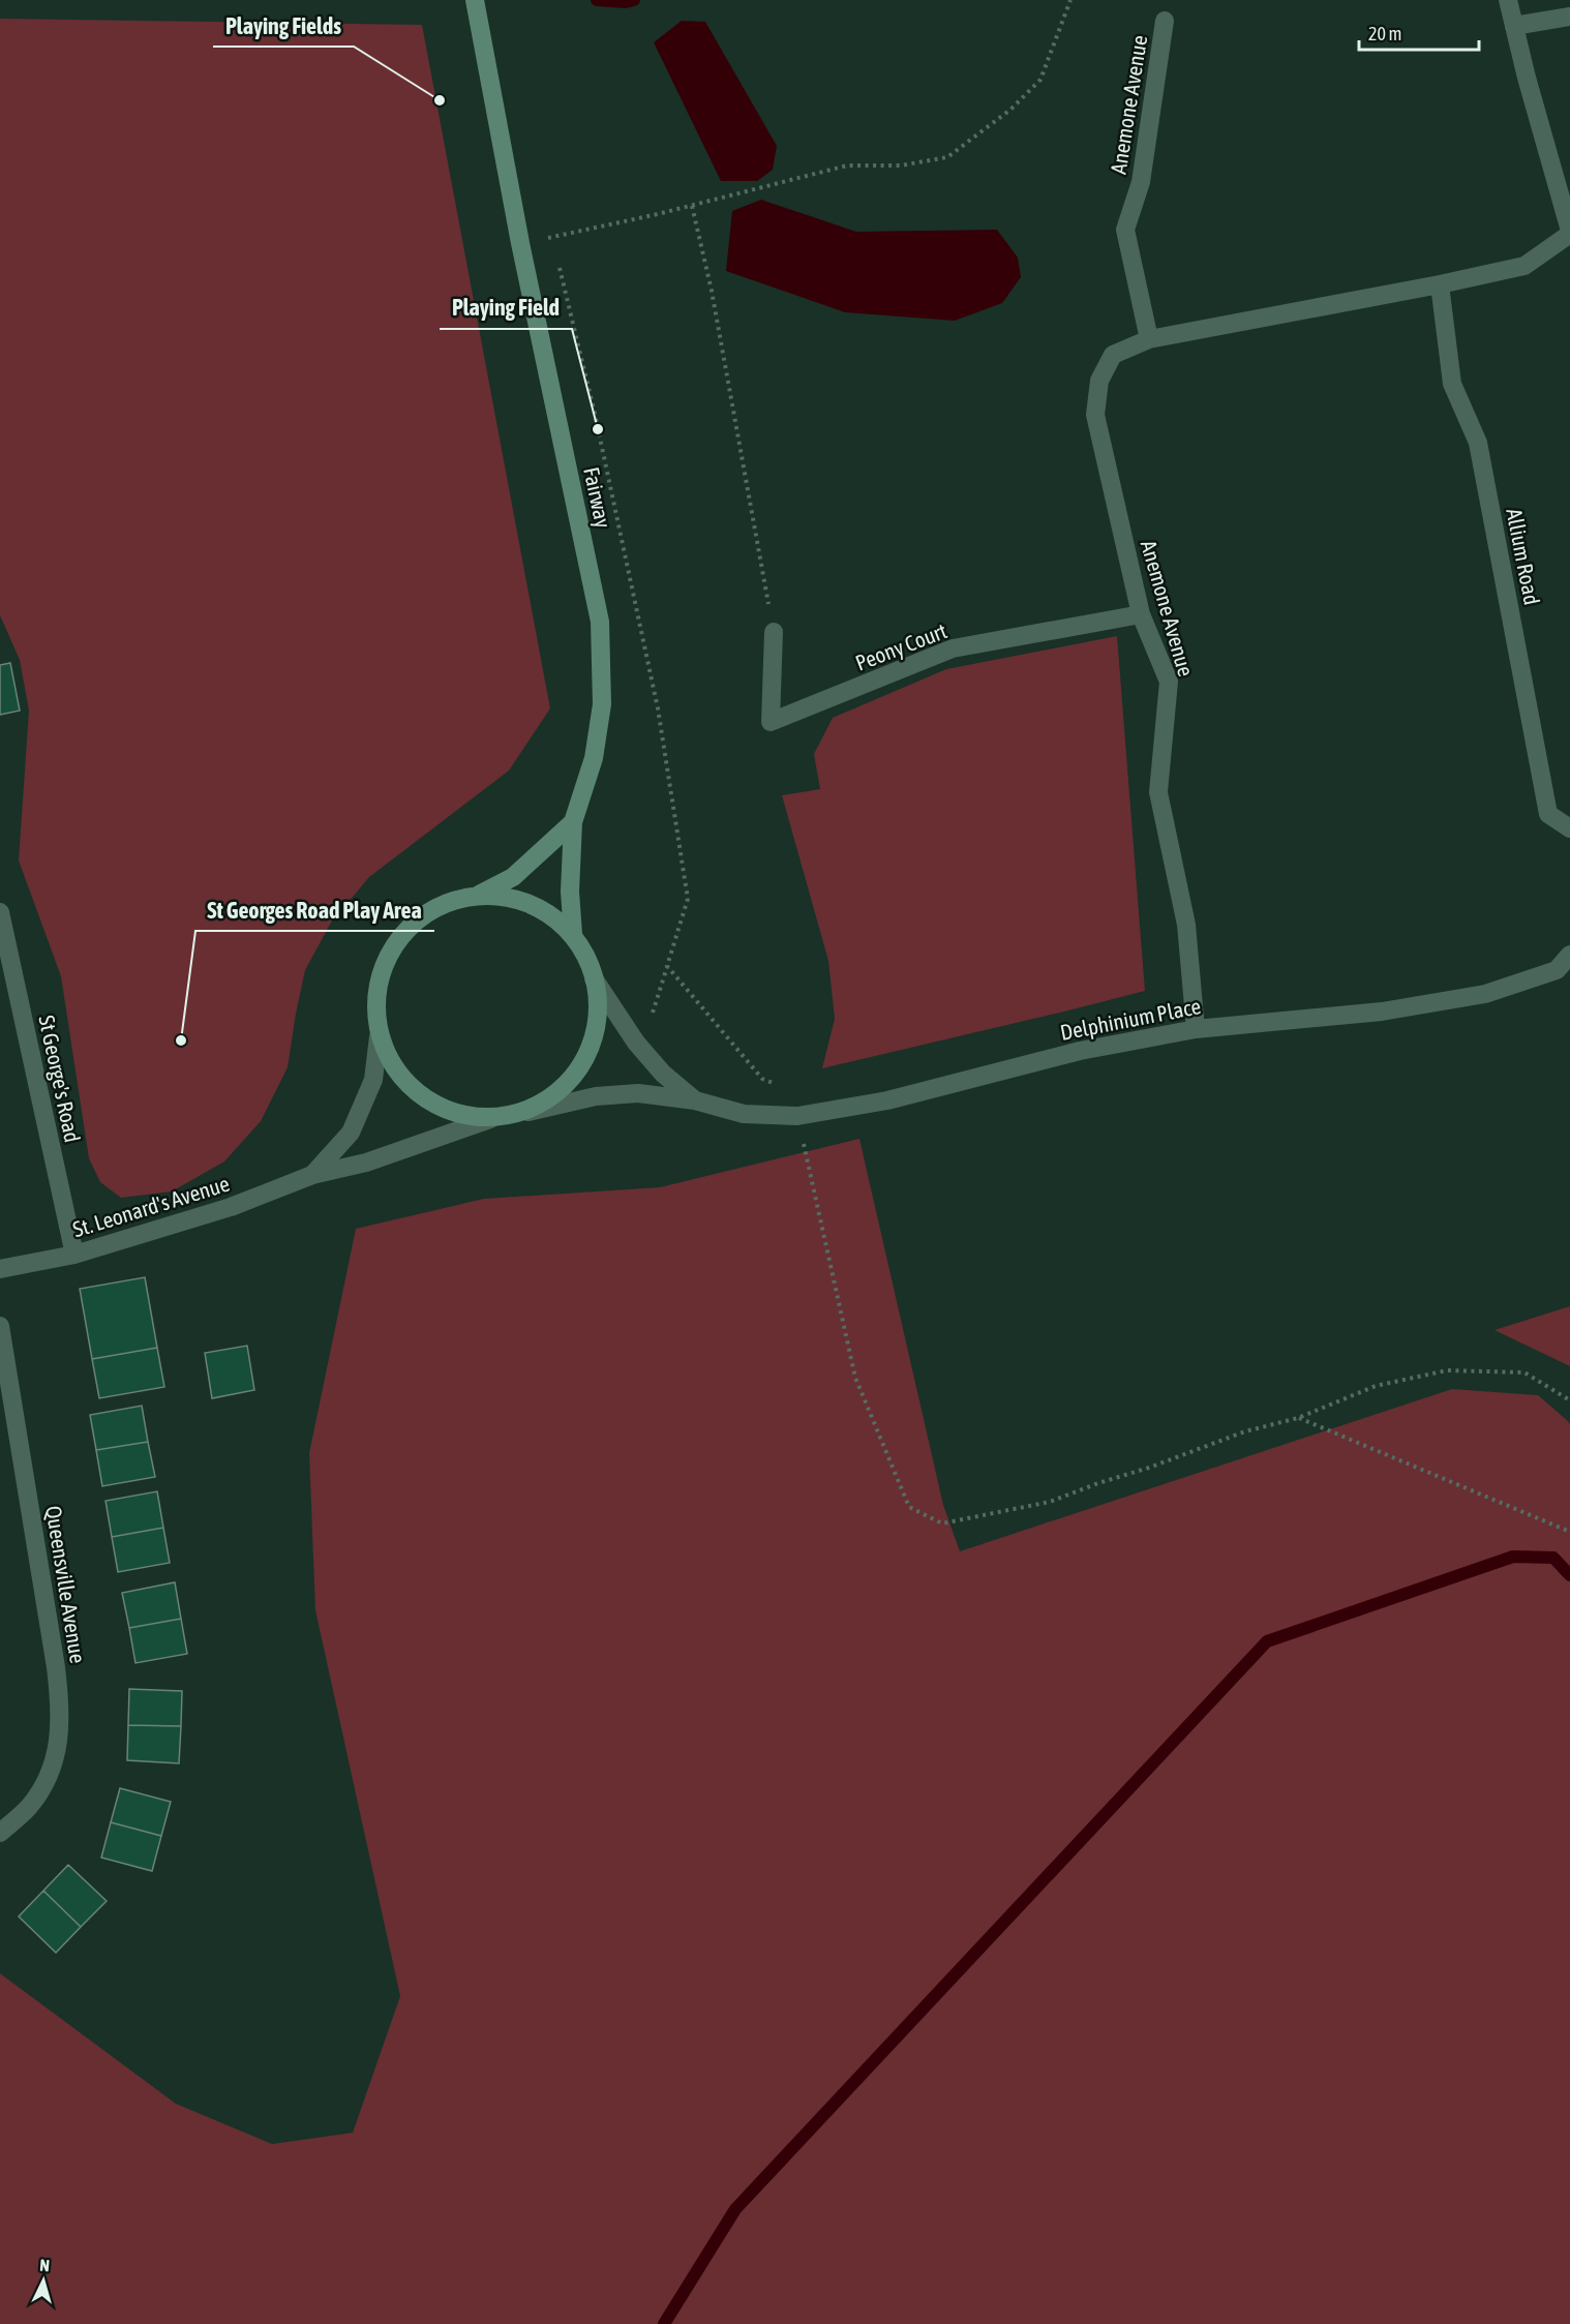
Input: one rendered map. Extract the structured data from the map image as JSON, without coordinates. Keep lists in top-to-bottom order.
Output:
{
  "streets": {
    "street": [
      "Anemone Avenue",
      "Fairway",
      "Allium Road",
      "Peony Court",
      "Delphinium Place",
      "St George's Road",
      "St. Leonard's Avenue",
      "Queensville Avenue"
    ]
  },
  "crossings": [
    ["Anemone Avenue", "Allium Road"],
    ["Anemone Avenue", "Peony Court"],
    ["Anemone Avenue", "Delphinium Place"],
    ["St George's Road", "St. Leonard's Avenue"]
  ],
  "places": ["Playing Fields", "Playing Field", "St Georges Road Play Area"],
  "scale_bar": "20 m",
  "north": "top"
}
